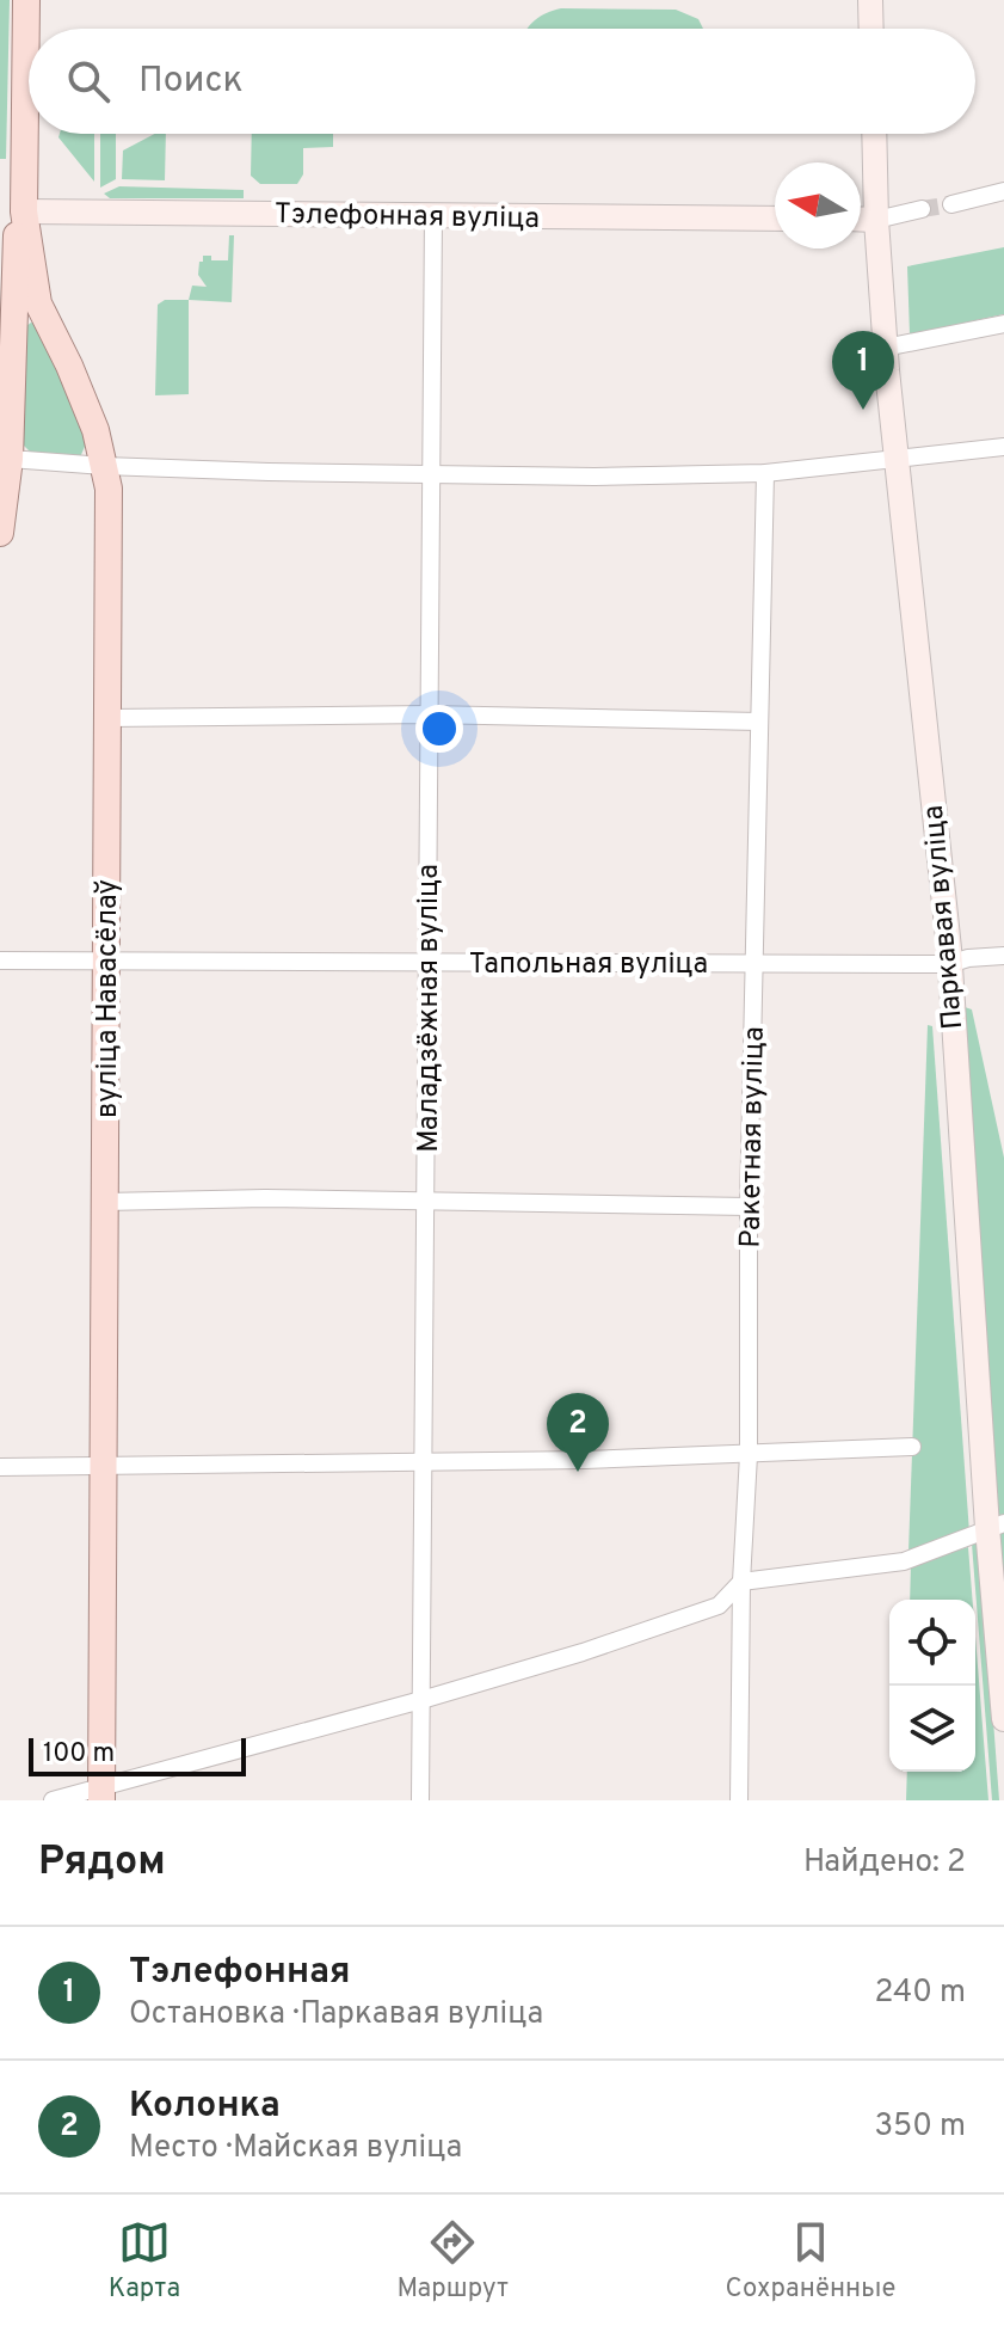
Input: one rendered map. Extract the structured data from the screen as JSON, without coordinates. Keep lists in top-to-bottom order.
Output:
{
  "streets": {
    "main road": ["вуліца Навасёлаў"],
    "street": [
      "Тэлефонная вуліца",
      "Паркавая вуліца",
      "Тапольная вуліца",
      "Маладзёжная вуліца",
      "Ракетная вуліца"
    ]
  },
  "crossings": [
    ["Тэлефонная вуліца", "вуліца Навасёлаў"],
    ["Тэлефонная вуліца", "Маладзёжная вуліца"],
    ["Паркавая вуліца", "Тапольная вуліца"],
    ["Тапольная вуліца", "вуліца Навасёлаў"],
    ["Тапольная вуліца", "Маладзёжная вуліца"],
    ["Тапольная вуліца", "Ракетная вуліца"]
  ],
  "scale_bar": "100 m",
  "north": "left",
  "page": {
    "search": "Поиск",
    "pins": ["1", "2"],
    "scale": "100 m",
    "heading": ["Рядом", "Найдено: 2"],
    "list": [
      {
        "mark": "1",
        "name": "Тэлефонная",
        "note": "Остановка · Паркавая вуліца",
        "value": "240 m"
      },
      {
        "mark": "2",
        "name": "Колонка",
        "note": "Место · Майская вуліца",
        "value": "350 m"
      }
    ],
    "nav": ["Карта", "Маршрут", "Сохранённые"]
  }
}
